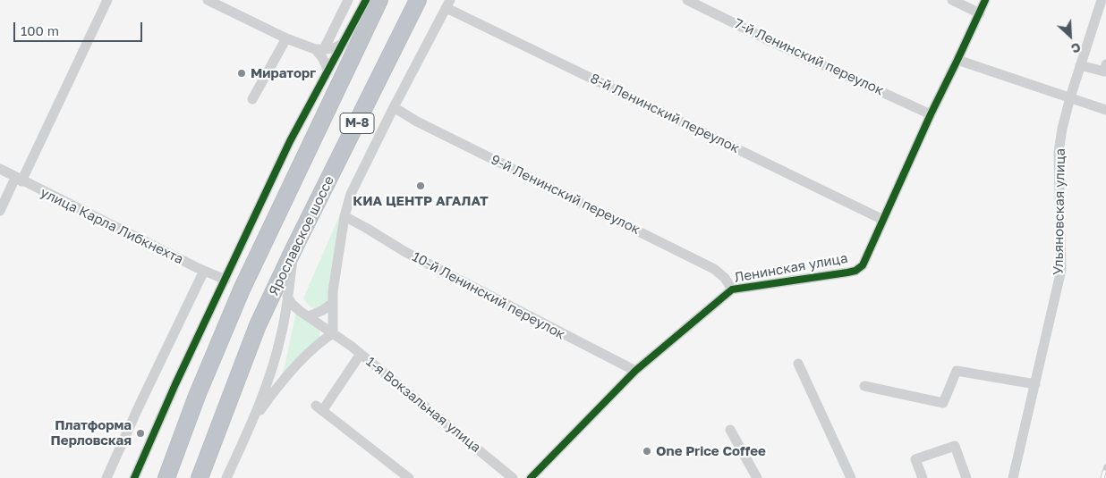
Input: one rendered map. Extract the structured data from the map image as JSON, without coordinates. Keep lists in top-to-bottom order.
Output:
{
  "streets": {
    "highway": ["М-8", "Ярославское шоссе"],
    "street": [
      "7-й Ленинский переулок",
      "8-й Ленинский переулок",
      "9-й Ленинский переулок",
      "Ульяновская улица",
      "улица Карла Либкнехта",
      "Ленинская улица",
      "10-й Ленинский переулок",
      "1-я Вокзальная улица"
    ]
  },
  "crossings": [
    ["7-й Ленинский переулок", "Ленинская улица"],
    ["8-й Ленинский переулок", "Ленинская улица"],
    ["9-й Ленинский переулок", "Ленинская улица"],
    ["Ленинская улица", "10-й Ленинский переулок"]
  ],
  "places": [
    "Мираторг",
    "КИА ЦЕНТР АГАЛАТ",
    "Платформа Перловская",
    "One Price Coffee"
  ],
  "scale_bar": "100 m",
  "north": "bottom right"
}
